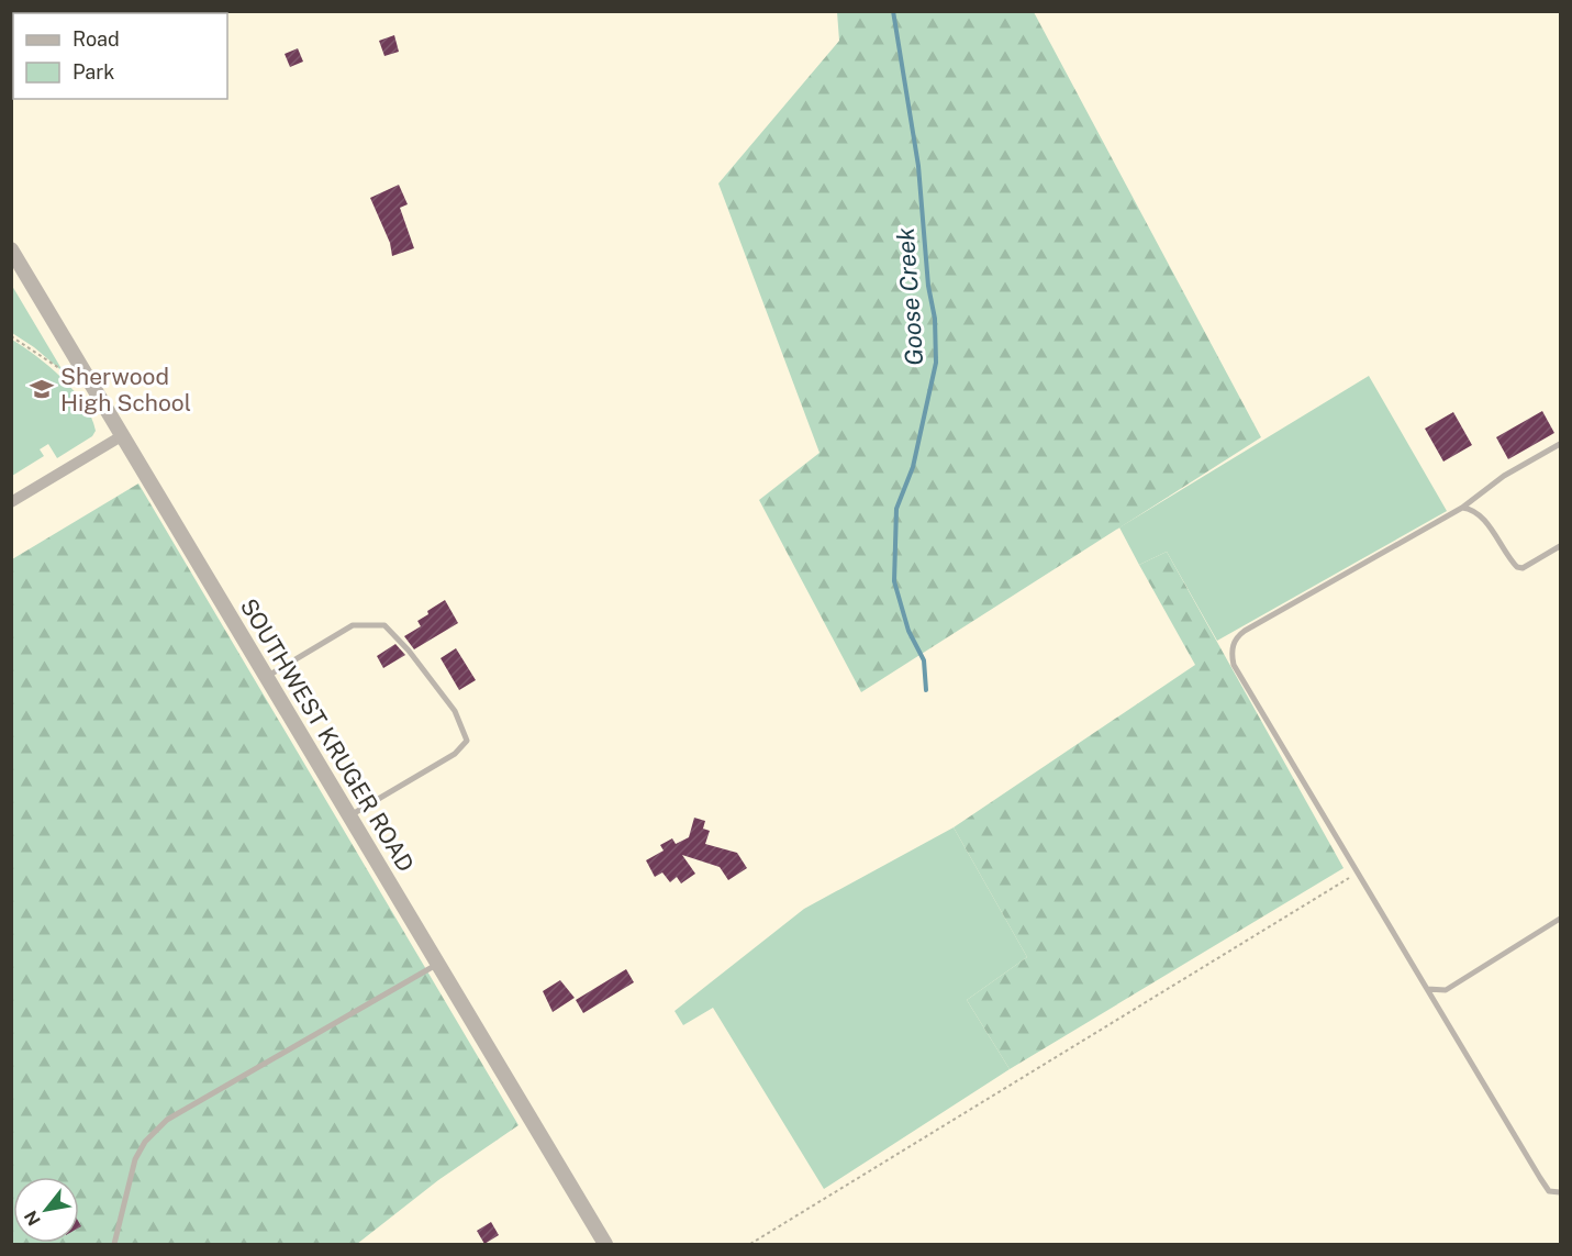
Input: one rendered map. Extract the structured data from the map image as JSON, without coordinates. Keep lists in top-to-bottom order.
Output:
{
  "streets": {
    "street": ["SOUTHWEST KRUGER ROAD"]
  },
  "water": ["Goose Creek"],
  "places": {
    "school or university": ["Sherwood High School"]
  },
  "legend": ["Road", "Park"],
  "north": "bottom left"
}
